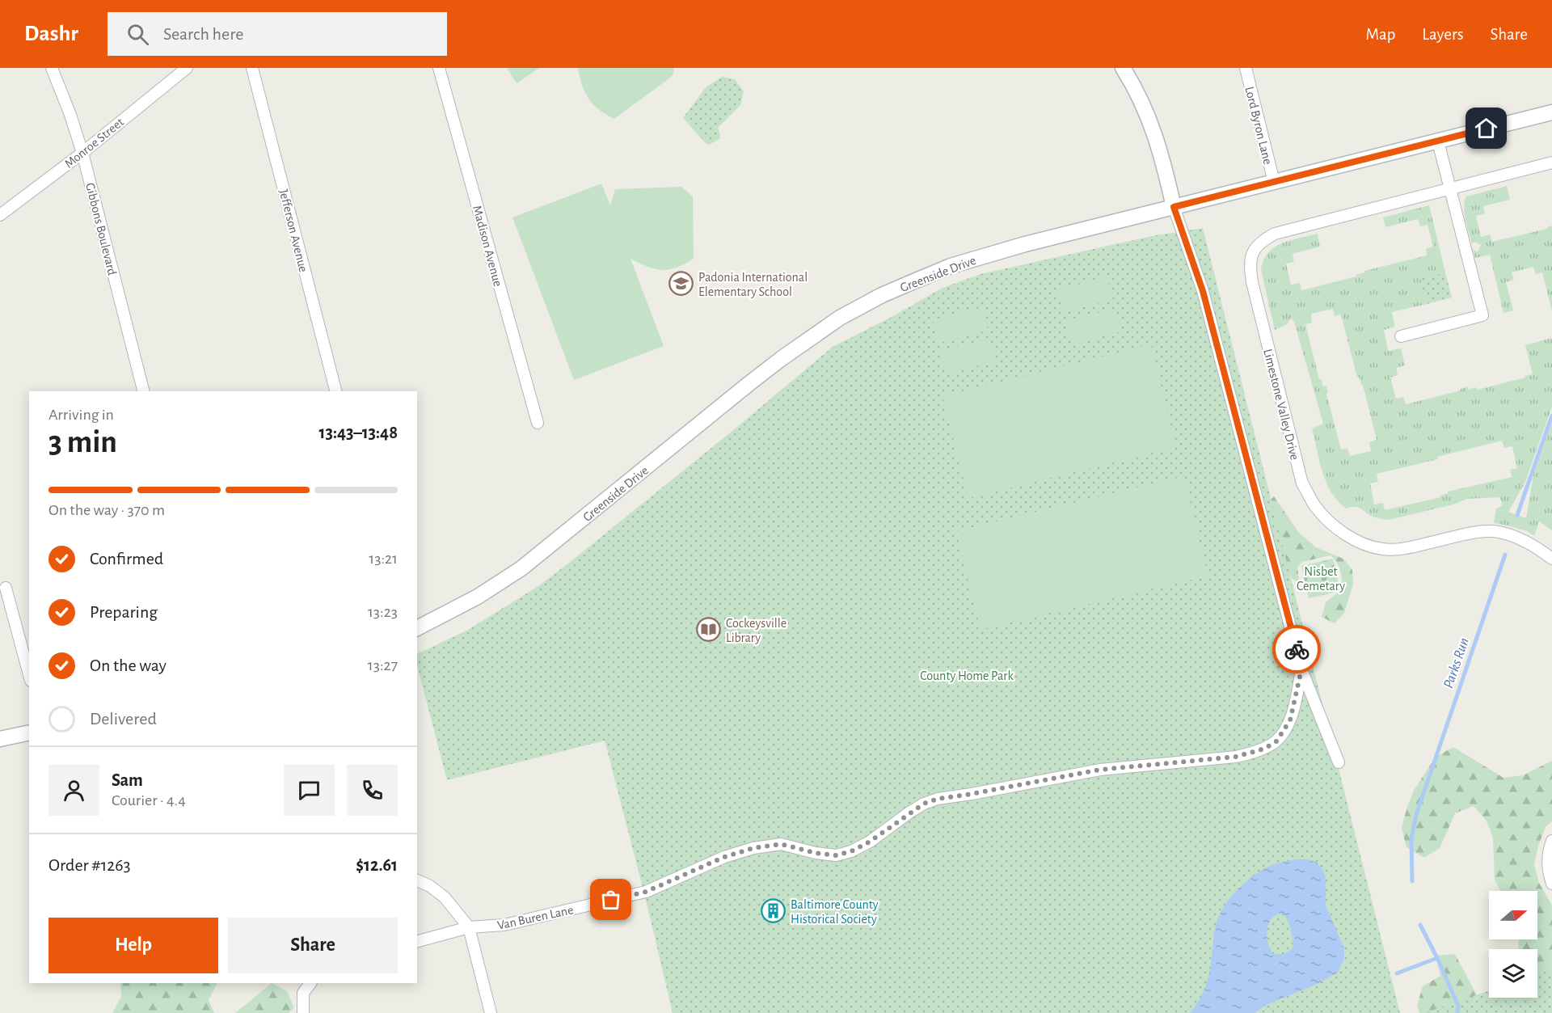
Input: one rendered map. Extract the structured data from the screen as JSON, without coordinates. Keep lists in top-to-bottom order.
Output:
{
  "streets": {
    "street": [
      "Lord Byron Lane",
      "Monroe Street",
      "Gibbons Boulevard",
      "Jefferson Avenue",
      "Madison Avenue",
      "Greenside Drive",
      "Limestone Valley Drive",
      "Van Buren Lane"
    ]
  },
  "crossings": [
    ["Lord Byron Lane", "Greenside Drive"],
    ["Monroe Street", "Gibbons Boulevard"]
  ],
  "water": ["Parks Run"],
  "parks": ["Nisbet Cemetary", "County Home Park"],
  "places": {
    "school or university": ["Padonia International Elementary School"],
    "library": ["Cockeysville Library"],
    "building": ["Baltimore County Historical Society"]
  },
  "north": "right",
  "page": {
    "header": "Dashr",
    "search": "Search here",
    "nav": ["Map", "Layers", "Share"],
    "heading": ["3 min", "Arriving in", "13:43–13:48"],
    "panel": [
      "Sam",
      "Courier · 4.4",
      "Order #1263",
      "$12.61"
    ],
    "bar": "On the way · 370 m",
    "list": [
      ["Confirmed", "13:21"],
      ["Preparing", "13:23"],
      ["On the way", "13:27"],
      "Delivered"
    ],
    "buttons": ["Help", "Share"]
  }
}
